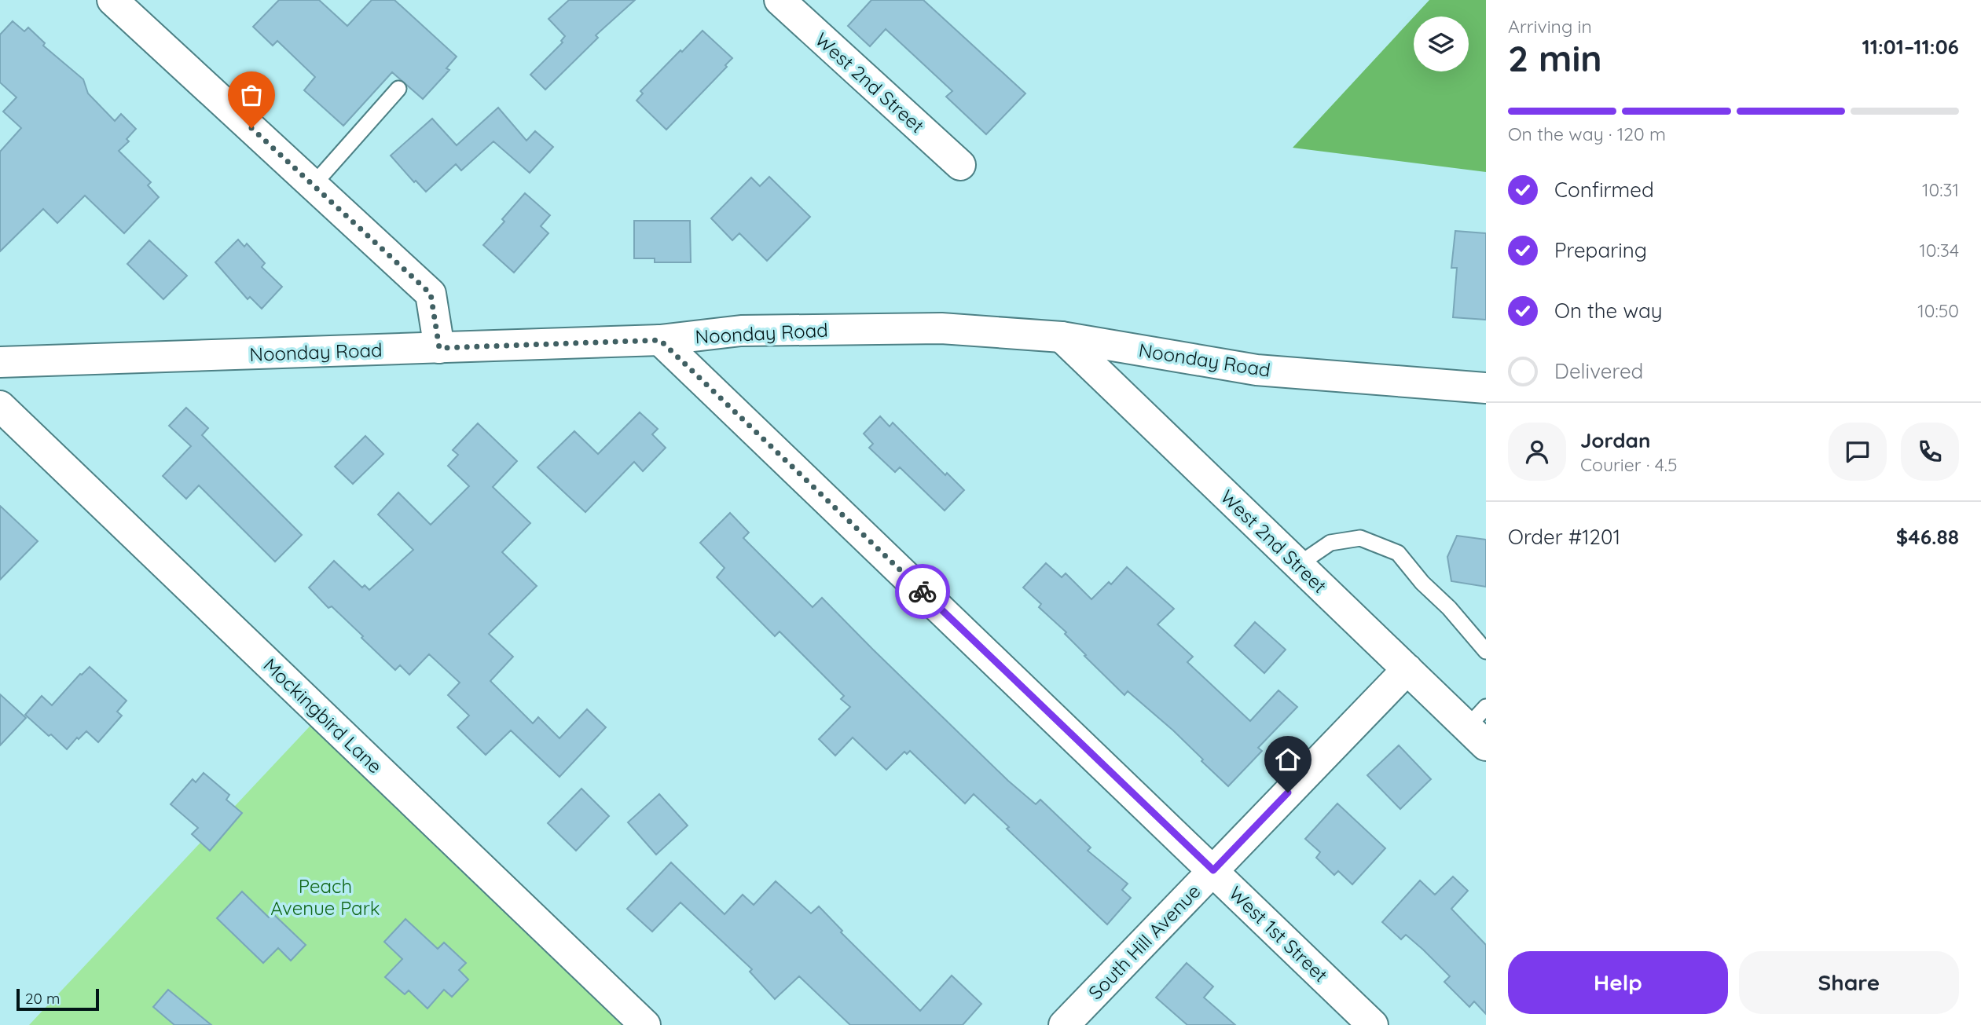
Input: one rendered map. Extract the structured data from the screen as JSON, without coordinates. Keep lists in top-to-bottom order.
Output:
{
  "streets": {
    "street": [
      "West 2nd Street",
      "Noonday Road",
      "Mockingbird Lane",
      "West 1st Street",
      "South Hill Avenue"
    ]
  },
  "crossings": [
    ["West 2nd Street", "Noonday Road"],
    ["West 2nd Street", "South Hill Avenue"],
    ["Noonday Road", "West 1st Street"],
    ["West 1st Street", "South Hill Avenue"]
  ],
  "parks": ["Peach Avenue Park"],
  "scale_bar": "20 m",
  "page": {
    "heading": ["2 min", "Arriving in", "11:01–11:06"],
    "panel": [
      "Jordan",
      "Courier · 4.5",
      "Order #1201",
      "$46.88"
    ],
    "bar": "On the way · 120 m",
    "list": [
      ["Confirmed", "10:31"],
      ["Preparing", "10:34"],
      ["On the way", "10:50"],
      "Delivered"
    ],
    "buttons": ["Help", "Share"],
    "scale": "20 m"
  }
}
